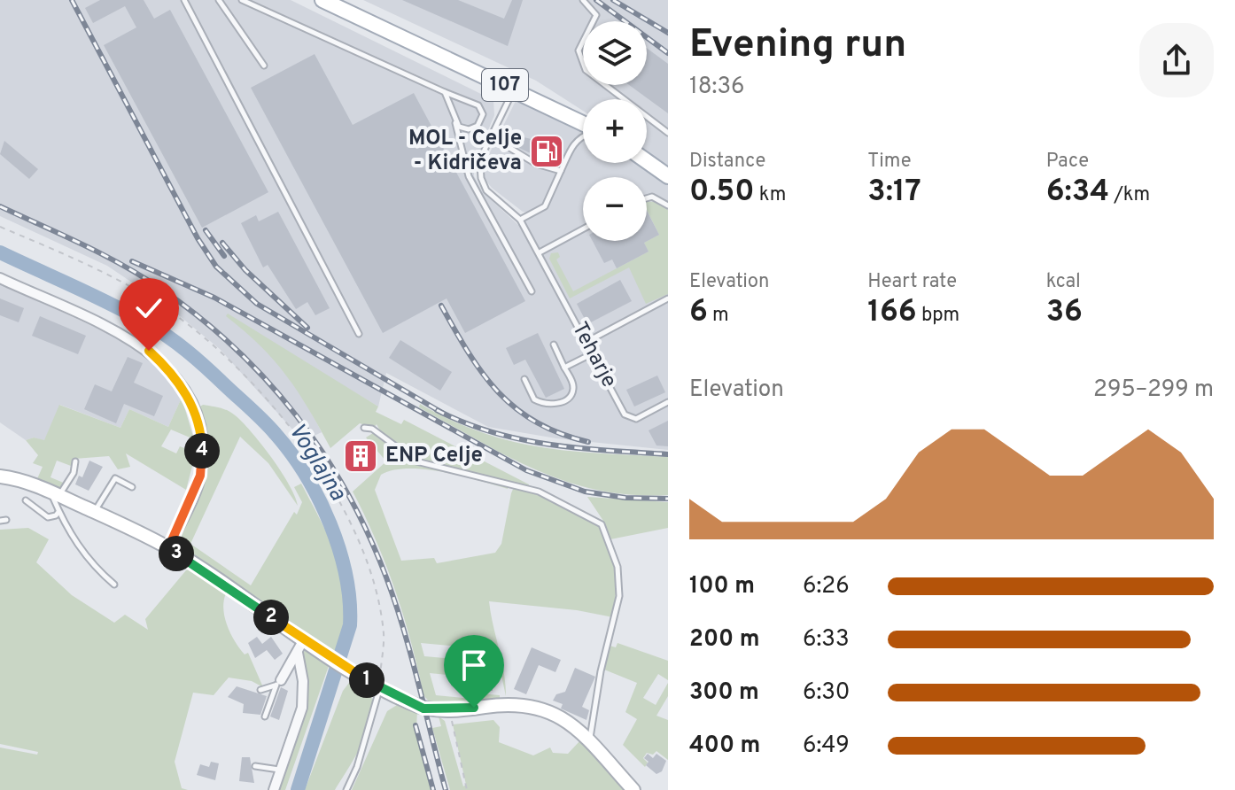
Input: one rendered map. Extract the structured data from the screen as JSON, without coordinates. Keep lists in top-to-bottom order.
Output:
{
  "streets": {
    "main road": ["107"],
    "lane": ["Teharje"]
  },
  "crossings": [
    ["107", "Teharje"]
  ],
  "water": ["Voglajna"],
  "places": {
    "fuel station": ["MOL - Celje - Kidričeva"],
    "building": ["ENP Celje"]
  },
  "page": {
    "heading": ["Evening run", "18:36"],
    "map_buttons": ["+", "−"],
    "stats": [
      ["Distance", "0.50 km"],
      ["Time", "3:17"],
      ["Pace", "6:34 /km"],
      ["Elevation", "6 m"],
      ["Heart rate", "166 bpm"],
      ["kcal", "36"]
    ],
    "chart": ["Elevation", "295–299 m"],
    "pins": [
      "4",
      "3",
      "2",
      "1"
    ],
    "list": [
      {
        "name": "100 m",
        "note": "6:26"
      },
      {
        "name": "200 m",
        "note": "6:33"
      },
      {
        "name": "300 m",
        "note": "6:30"
      },
      {
        "name": "400 m",
        "note": "6:49"
      }
    ]
  }
}
